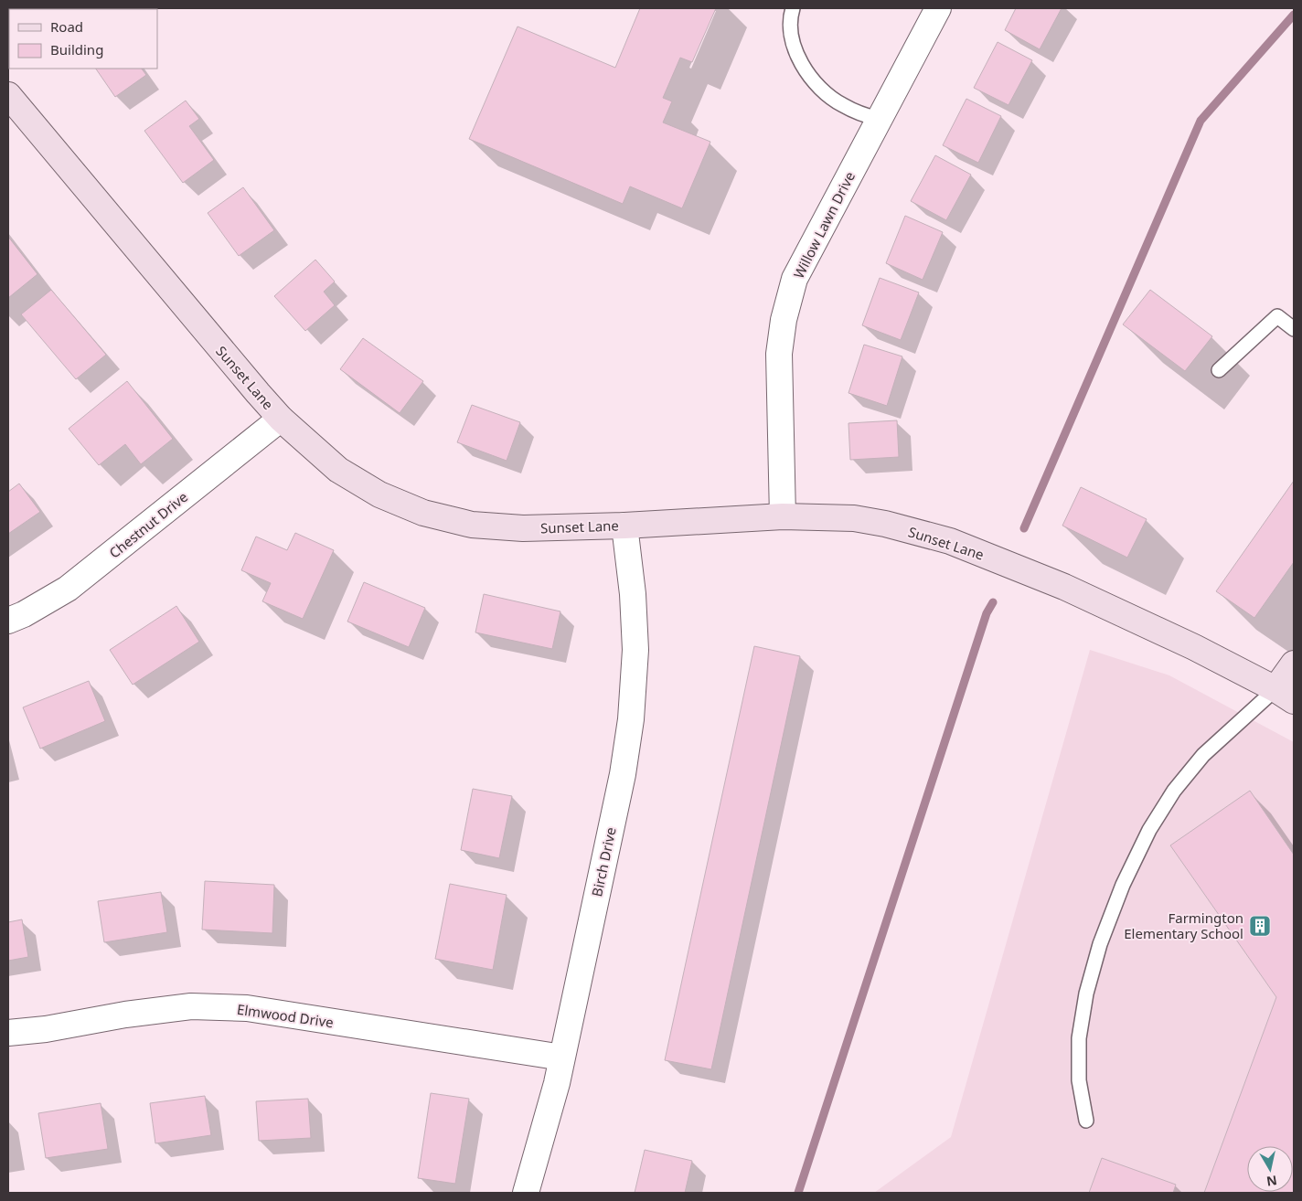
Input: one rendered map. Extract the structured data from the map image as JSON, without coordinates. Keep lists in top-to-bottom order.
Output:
{
  "streets": {
    "street": [
      "Willow Lawn Drive",
      "Sunset Lane",
      "Chestnut Drive",
      "Birch Drive",
      "Elmwood Drive"
    ]
  },
  "crossings": [
    ["Willow Lawn Drive", "Sunset Lane"],
    ["Sunset Lane", "Chestnut Drive"],
    ["Sunset Lane", "Birch Drive"],
    ["Birch Drive", "Elmwood Drive"]
  ],
  "places": {
    "building": ["Farmington Elementary School"]
  },
  "legend": ["Road", "Building"],
  "north": "bottom"
}
